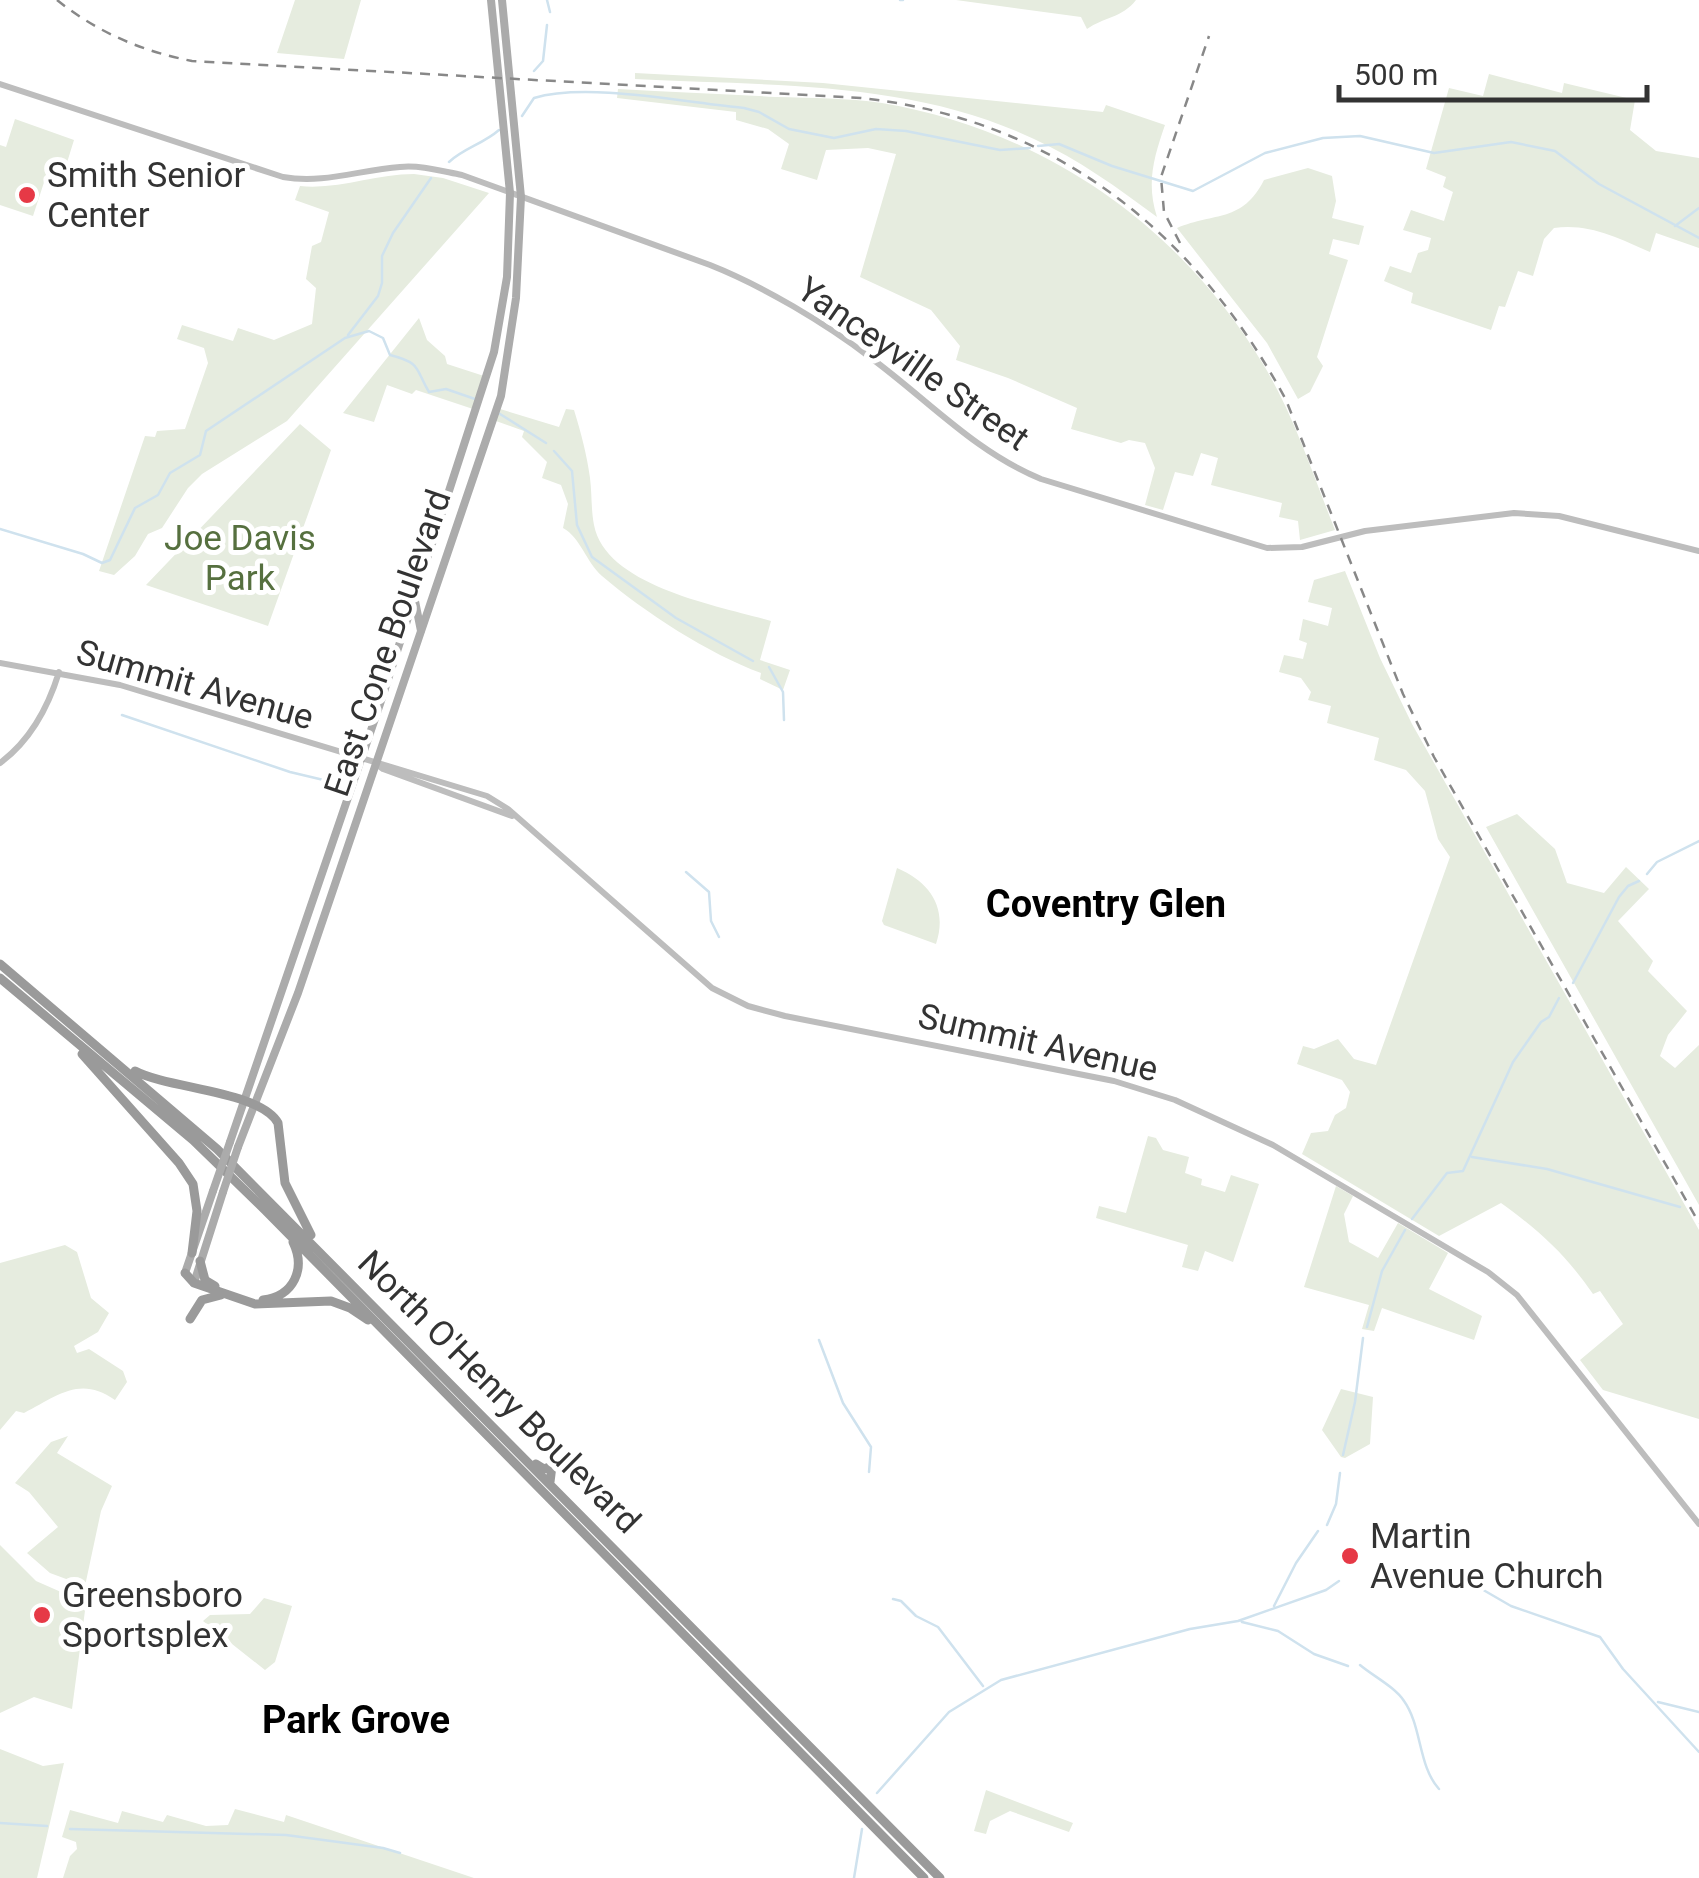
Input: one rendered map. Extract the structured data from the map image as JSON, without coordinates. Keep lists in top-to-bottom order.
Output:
{
  "streets": {
    "highway": ["North O'Henry Boulevard"],
    "main road": ["Yanceyville Street", "East Cone Boulevard", "Summit Avenue"]
  },
  "crossings": [
    ["Yanceyville Street", "East Cone Boulevard"],
    ["East Cone Boulevard", "Summit Avenue"]
  ],
  "districts": ["Coventry Glen", "Park Grove"],
  "parks": ["Joe Davis Park"],
  "places": ["Smith Senior Center", "Martin Avenue Church", "Greensboro Sportsplex"],
  "scale_bar": "500 m"
}
